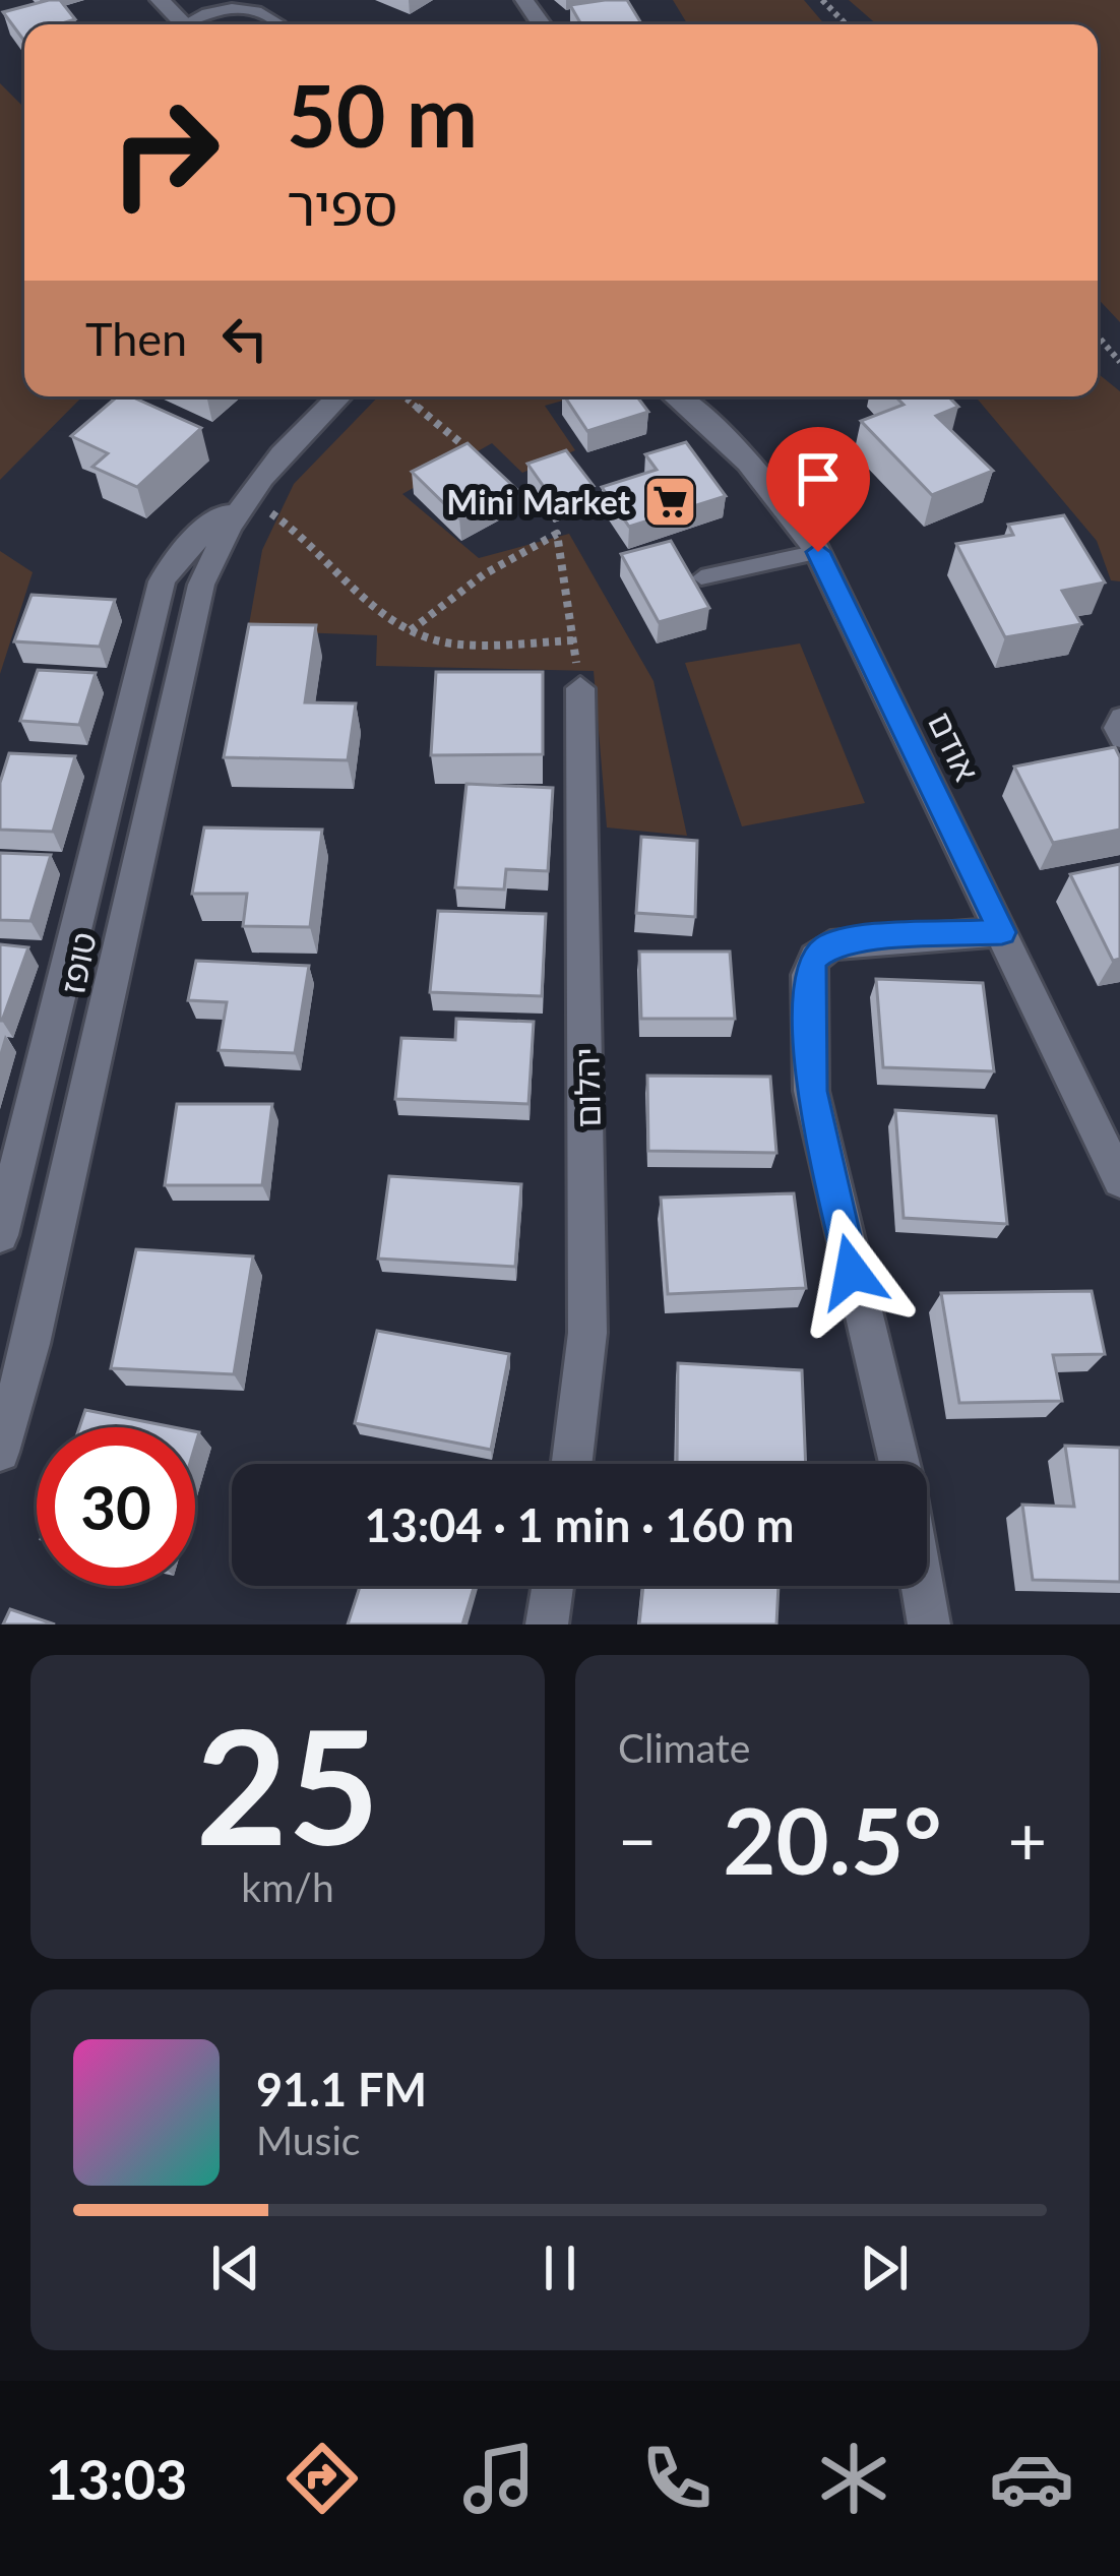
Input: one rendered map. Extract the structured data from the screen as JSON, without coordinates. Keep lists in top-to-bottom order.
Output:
{
  "streets": {
    "street": ["אודם", "טופז", "יהלום"]
  },
  "places": {
    "supermarket": ["Mini Market"]
  },
  "page": {
    "turn": ["50 m", "ספיר"],
    "then": "Then",
    "limit": "30",
    "trip": "13:04 · 1 min · 160 m",
    "tile": [
      ["25", "km/h"],
      "Climate"
    ],
    "heat": ["−", "20.5°", "+"],
    "song": ["91.1 FM", "Music"],
    "tabs": "13:03"
  }
}
